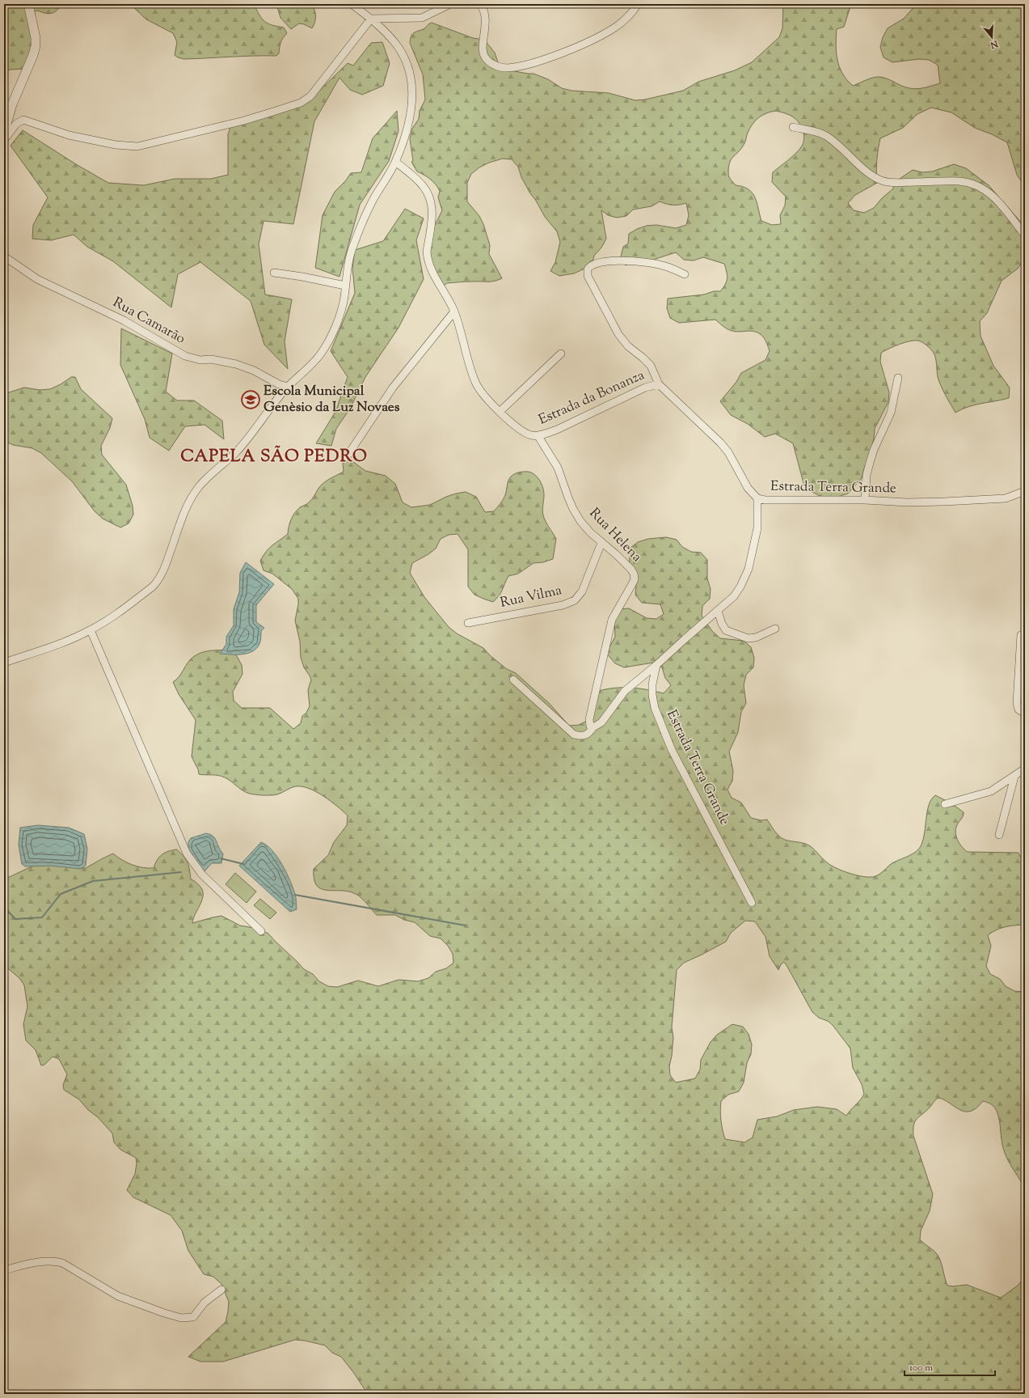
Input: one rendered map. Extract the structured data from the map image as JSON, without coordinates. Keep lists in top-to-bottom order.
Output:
{
  "streets": {
    "street": [
      "Rua Camarão",
      "Estrada da Bonanza",
      "Estrada Terra Grande",
      "Rua Helena",
      "Rua Vilma"
    ]
  },
  "crossings": [
    ["Estrada da Bonanza", "Estrada Terra Grande"],
    ["Estrada da Bonanza", "Rua Helena"],
    ["Rua Helena", "Rua Vilma"]
  ],
  "districts": ["CAPELA SÃO PEDRO"],
  "places": {
    "school or university": ["Escola Municipal Genèsio da Luz Novaes"]
  },
  "scale_bar": "100 m",
  "north": "bottom"
}
